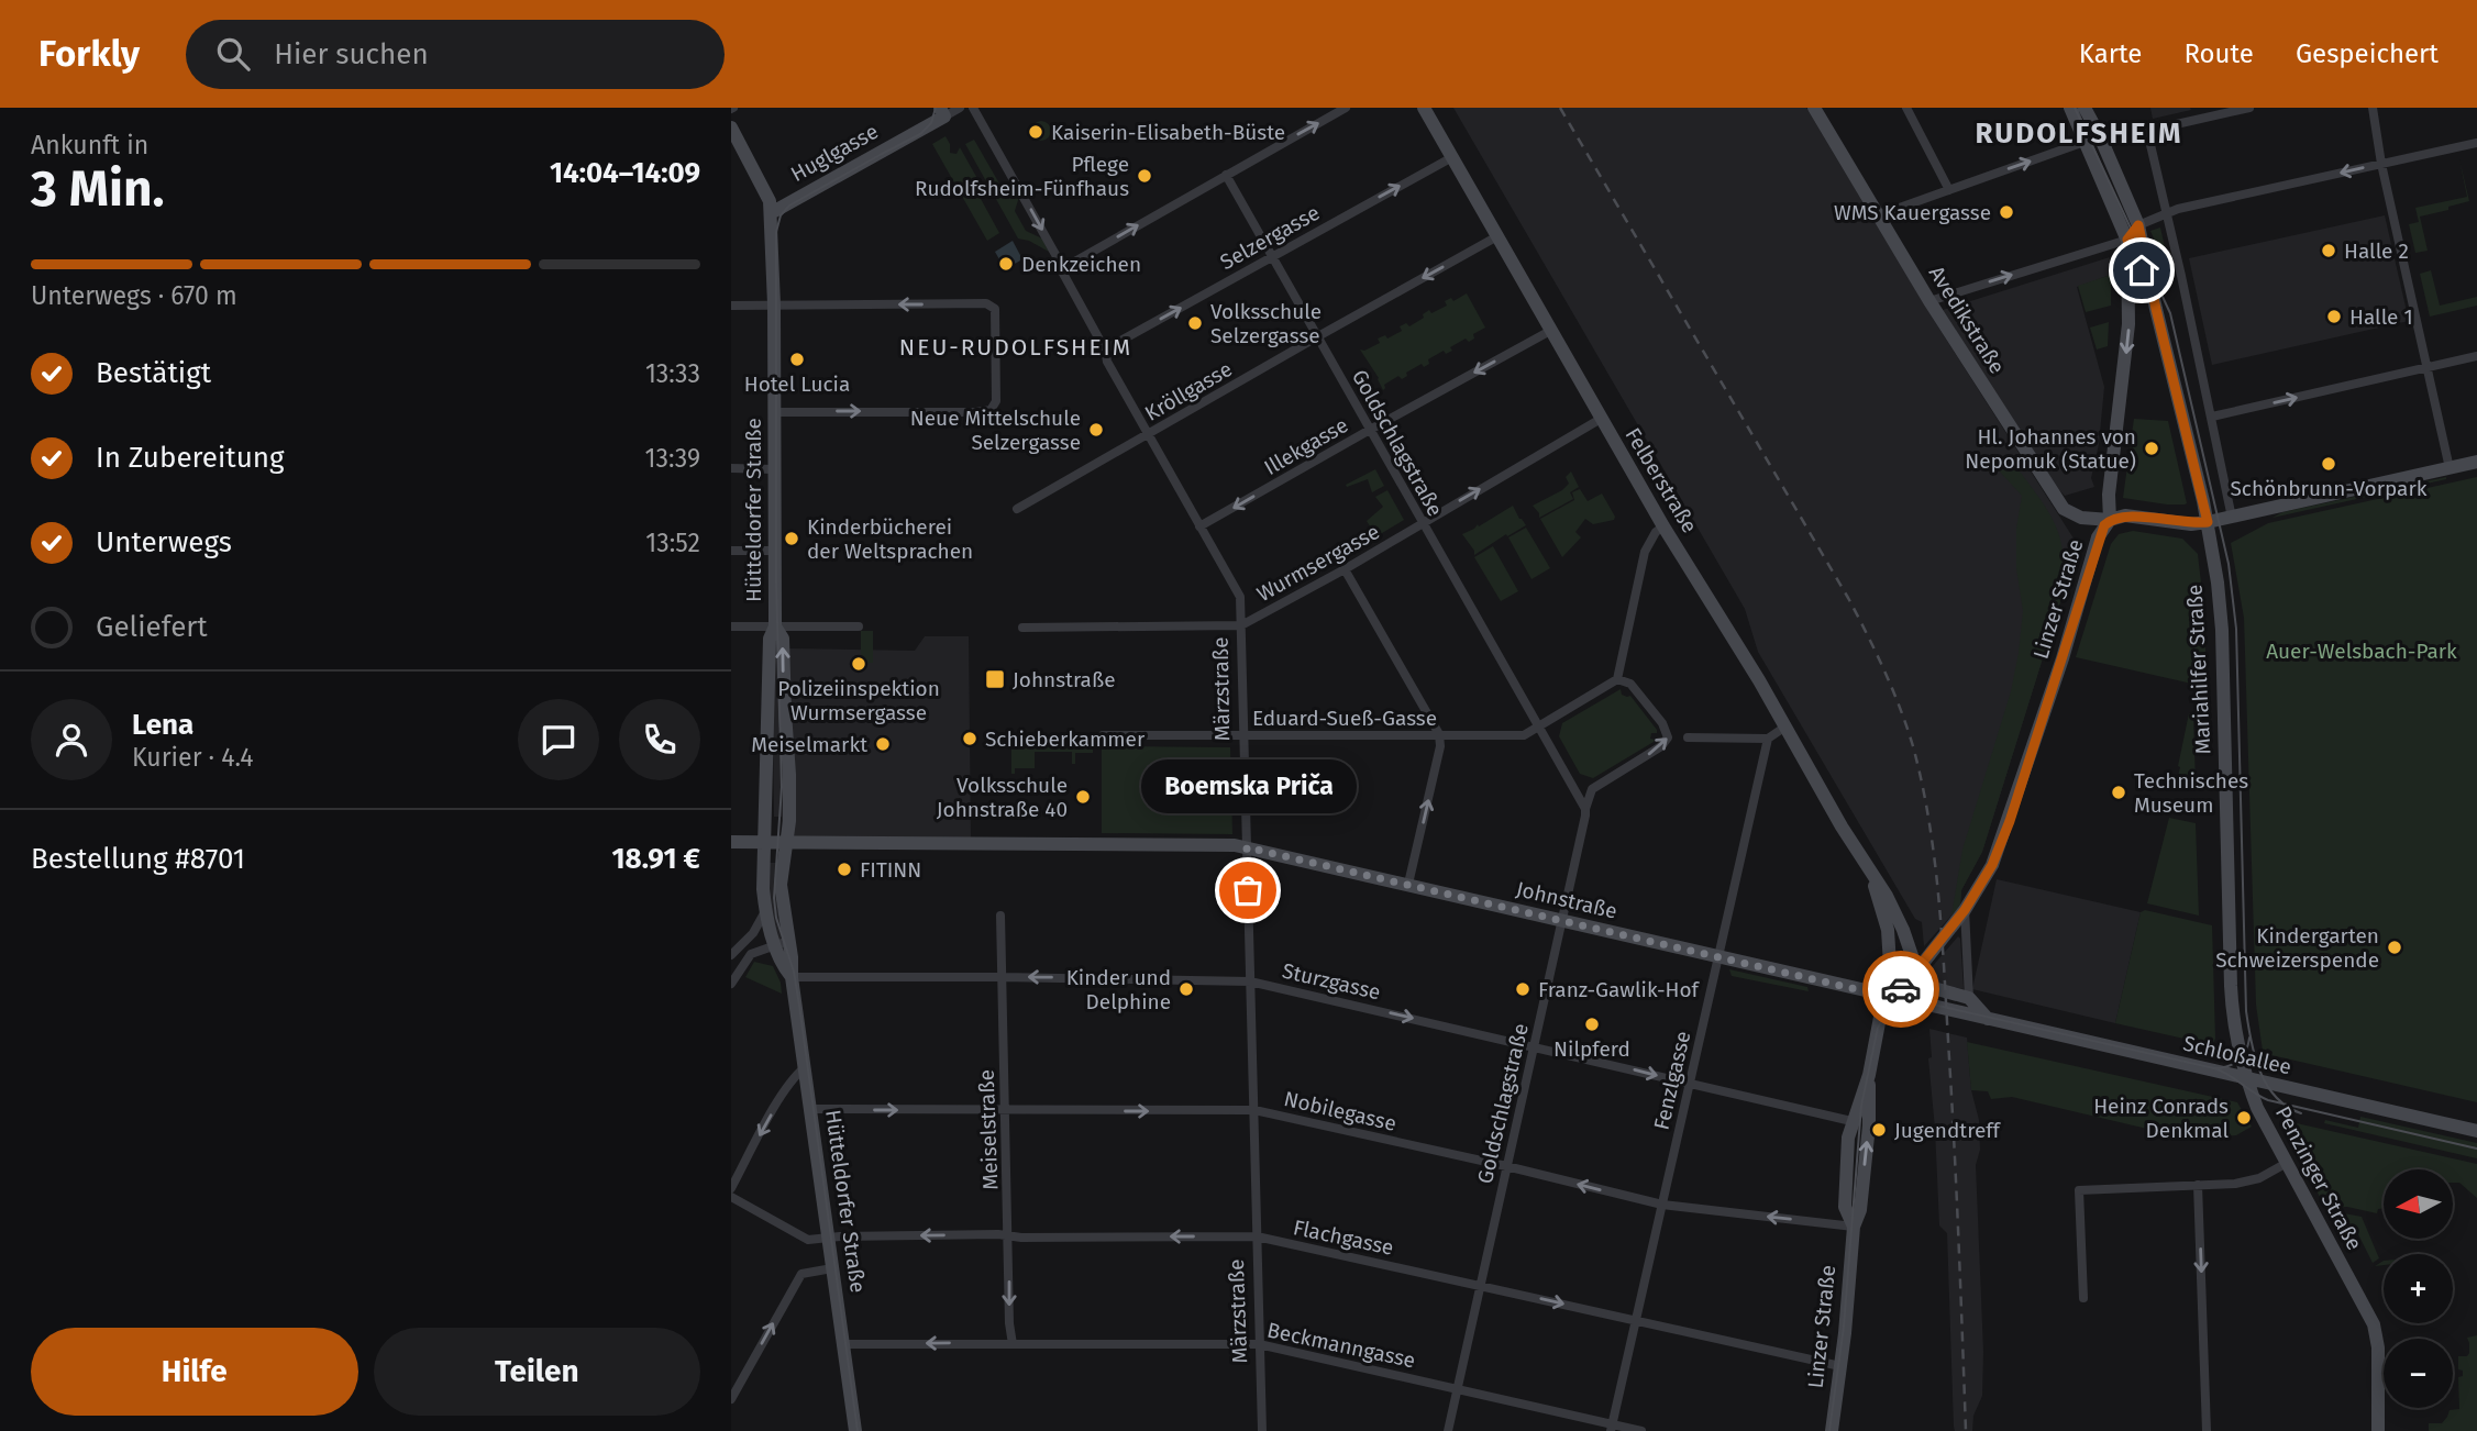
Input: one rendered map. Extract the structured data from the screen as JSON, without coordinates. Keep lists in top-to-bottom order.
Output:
{
  "streets": {
    "main road": [
      "Huglgasse",
      "Avedikstraße",
      "Felberstraße",
      "Hütteldorfer Straße",
      "Linzer Straße",
      "Mariahilfer Straße",
      "Johnstraße",
      "Schloßallee",
      "Penzinger Straße"
    ],
    "street": [
      "Selzergasse",
      "Kröllgasse",
      "Goldschlagstraße",
      "Illekgasse",
      "Wurmsergasse",
      "Märzstraße",
      "Eduard-Sueß-Gasse",
      "Sturzgasse",
      "Fenzlgasse",
      "Nobilegasse",
      "Meiselstraße",
      "Flachgasse",
      "Beckmanngasse"
    ]
  },
  "crossings": [
    ["Huglgasse", "Hütteldorfer Straße"],
    ["Selzergasse", "Goldschlagstraße"],
    ["Selzergasse", "Felberstraße"],
    ["Selzergasse", "Märzstraße"],
    ["Avedikstraße", "Linzer Straße"],
    ["Avedikstraße", "Mariahilfer Straße"],
    ["Kröllgasse", "Goldschlagstraße"],
    ["Kröllgasse", "Felberstraße"],
    ["Kröllgasse", "Märzstraße"],
    ["Goldschlagstraße", "Illekgasse"],
    ["Goldschlagstraße", "Wurmsergasse"],
    ["Goldschlagstraße", "Eduard-Sueß-Gasse"],
    ["Goldschlagstraße", "Johnstraße"],
    ["Goldschlagstraße", "Sturzgasse"],
    ["Goldschlagstraße", "Nobilegasse"],
    ["Goldschlagstraße", "Flachgasse"],
    ["Goldschlagstraße", "Beckmanngasse"],
    ["Illekgasse", "Felberstraße"],
    ["Illekgasse", "Märzstraße"],
    ["Felberstraße", "Wurmsergasse"],
    ["Felberstraße", "Linzer Straße"],
    ["Felberstraße", "Johnstraße"],
    ["Felberstraße", "Schloßallee"],
    ["Hütteldorfer Straße", "Johnstraße"],
    ["Hütteldorfer Straße", "Sturzgasse"],
    ["Hütteldorfer Straße", "Nobilegasse"],
    ["Hütteldorfer Straße", "Flachgasse"],
    ["Hütteldorfer Straße", "Beckmanngasse"],
    ["Wurmsergasse", "Märzstraße"],
    ["Linzer Straße", "Mariahilfer Straße"],
    ["Linzer Straße", "Johnstraße"],
    ["Linzer Straße", "Sturzgasse"],
    ["Linzer Straße", "Schloßallee"],
    ["Linzer Straße", "Nobilegasse"],
    ["Linzer Straße", "Flachgasse"],
    ["Mariahilfer Straße", "Schloßallee"],
    ["Mariahilfer Straße", "Penzinger Straße"],
    ["Märzstraße", "Eduard-Sueß-Gasse"],
    ["Märzstraße", "Johnstraße"],
    ["Märzstraße", "Sturzgasse"],
    ["Märzstraße", "Nobilegasse"],
    ["Märzstraße", "Flachgasse"],
    ["Märzstraße", "Beckmanngasse"],
    ["Johnstraße", "Schloßallee"],
    ["Johnstraße", "Fenzlgasse"],
    ["Sturzgasse", "Fenzlgasse"],
    ["Sturzgasse", "Meiselstraße"],
    ["Schloßallee", "Penzinger Straße"],
    ["Fenzlgasse", "Nobilegasse"],
    ["Fenzlgasse", "Flachgasse"],
    ["Fenzlgasse", "Beckmanngasse"],
    ["Nobilegasse", "Meiselstraße"],
    ["Meiselstraße", "Flachgasse"],
    ["Meiselstraße", "Beckmanngasse"]
  ],
  "one_way": ["Selzergasse", "Kröllgasse", "Illekgasse"],
  "districts": ["RUDOLFSHEIM", "NEU-RUDOLFSHEIM"],
  "parks": ["Auer-Welsbach-Park"],
  "places": {
    "other": [
      "Kaiserin-Elisabeth-Büste",
      "Pflege Rudolfsheim-Fünfhaus",
      "WMS Kauergasse",
      "Halle 2",
      "Denkzeichen",
      "Halle 1",
      "Volksschule Selzergasse",
      "Hotel Lucia",
      "Neue Mittelschule Selzergasse",
      "Hl. Johannes von Nepomuk (Statue)",
      "Schönbrunn-Vorpark",
      "Kinderbücherei der Weltsprachen",
      "Polizeiinspektion Wurmsergasse",
      "Schieberkammer",
      "Meiselmarkt",
      "Technisches Museum",
      "Volksschule Johnstraße 40",
      "FITINN",
      "Boemska Priča",
      "Kindergarten Schweizerspende",
      "Kinder und Delphine",
      "Franz-Gawlik-Hof",
      "Nilpferd",
      "Heinz Conrads Denkmal",
      "Jugendtreff"
    ],
    "transit": ["Johnstraße"]
  },
  "north": "left",
  "page": {
    "header": "Forkly",
    "search": "Hier suchen",
    "nav": ["Karte", "Route", "Gespeichert"],
    "heading": ["3 Min.", "Ankunft in", "14:04–14:09"],
    "panel": [
      "Lena",
      "Kurier · 4.4",
      "Bestellung #8701",
      "18.91 €"
    ],
    "bar": "Unterwegs · 670 m",
    "list": [
      ["Bestätigt", "13:33"],
      ["In Zubereitung", "13:39"],
      ["Unterwegs", "13:52"],
      "Geliefert"
    ],
    "bubble": "Boemska Priča",
    "map_buttons": ["+", "−"],
    "buttons": ["Hilfe", "Teilen"]
  }
}
